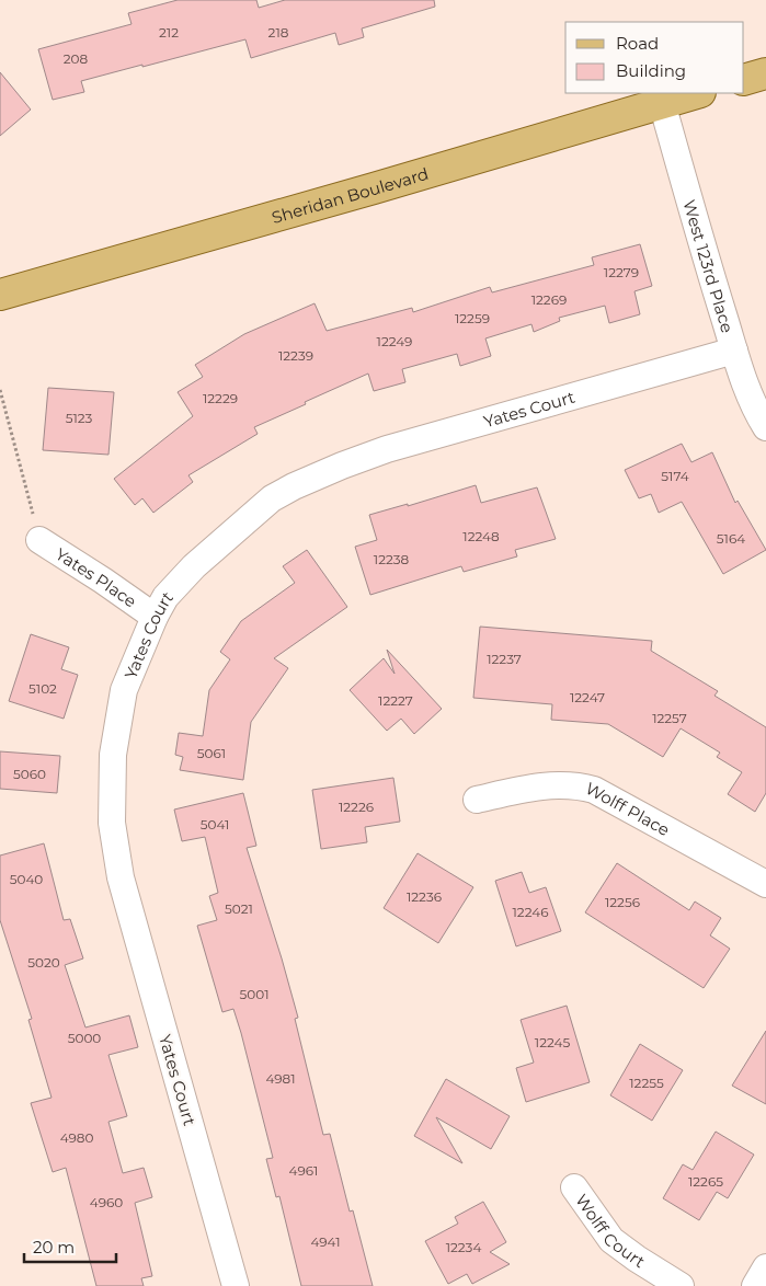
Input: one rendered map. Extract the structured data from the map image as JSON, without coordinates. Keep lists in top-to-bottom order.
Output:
{
  "streets": {
    "main road": ["Sheridan Boulevard"],
    "street": [
      "West 123rd Place",
      "Yates Court",
      "Yates Place",
      "Wolff Place",
      "Wolff Court"
    ]
  },
  "crossings": [
    ["Sheridan Boulevard", "West 123rd Place"],
    ["West 123rd Place", "Yates Court"],
    ["Yates Court", "Yates Place"]
  ],
  "house_numbers": [
    "212",
    "218",
    "208",
    "12279",
    "12269",
    "12259",
    "12249",
    "12239",
    "12229",
    "5123",
    "5174",
    "12248",
    "5164",
    "12238",
    "12237",
    "5102",
    "12247",
    "12227",
    "12257",
    "5061",
    "5060",
    "12226",
    "5041",
    "5040",
    "12236",
    "12256",
    "5021",
    "12246",
    "5020",
    "5001",
    "5000",
    "12245",
    "4981",
    "12255",
    "4980",
    "4961",
    "12265",
    "4960",
    "4941",
    "12234"
  ],
  "legend": ["Road", "Building"],
  "scale_bar": "20 m"
}
